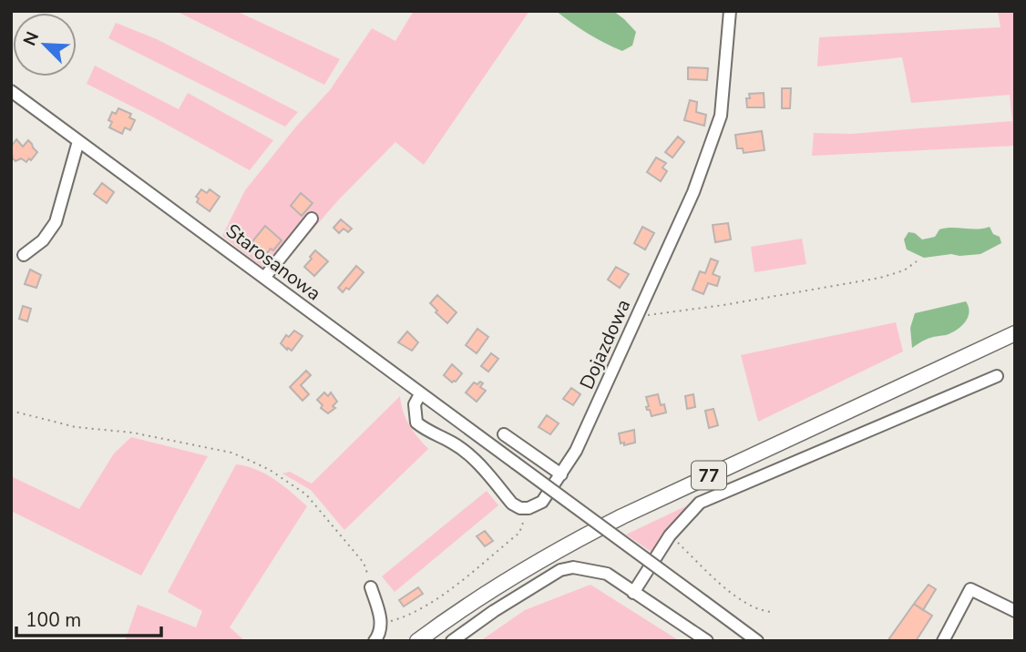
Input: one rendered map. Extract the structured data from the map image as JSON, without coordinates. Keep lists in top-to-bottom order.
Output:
{
  "streets": {
    "main road": ["77"],
    "street": ["Starosanowa", "Dojazdowa"]
  },
  "scale_bar": "100 m",
  "north": "top left"
}
